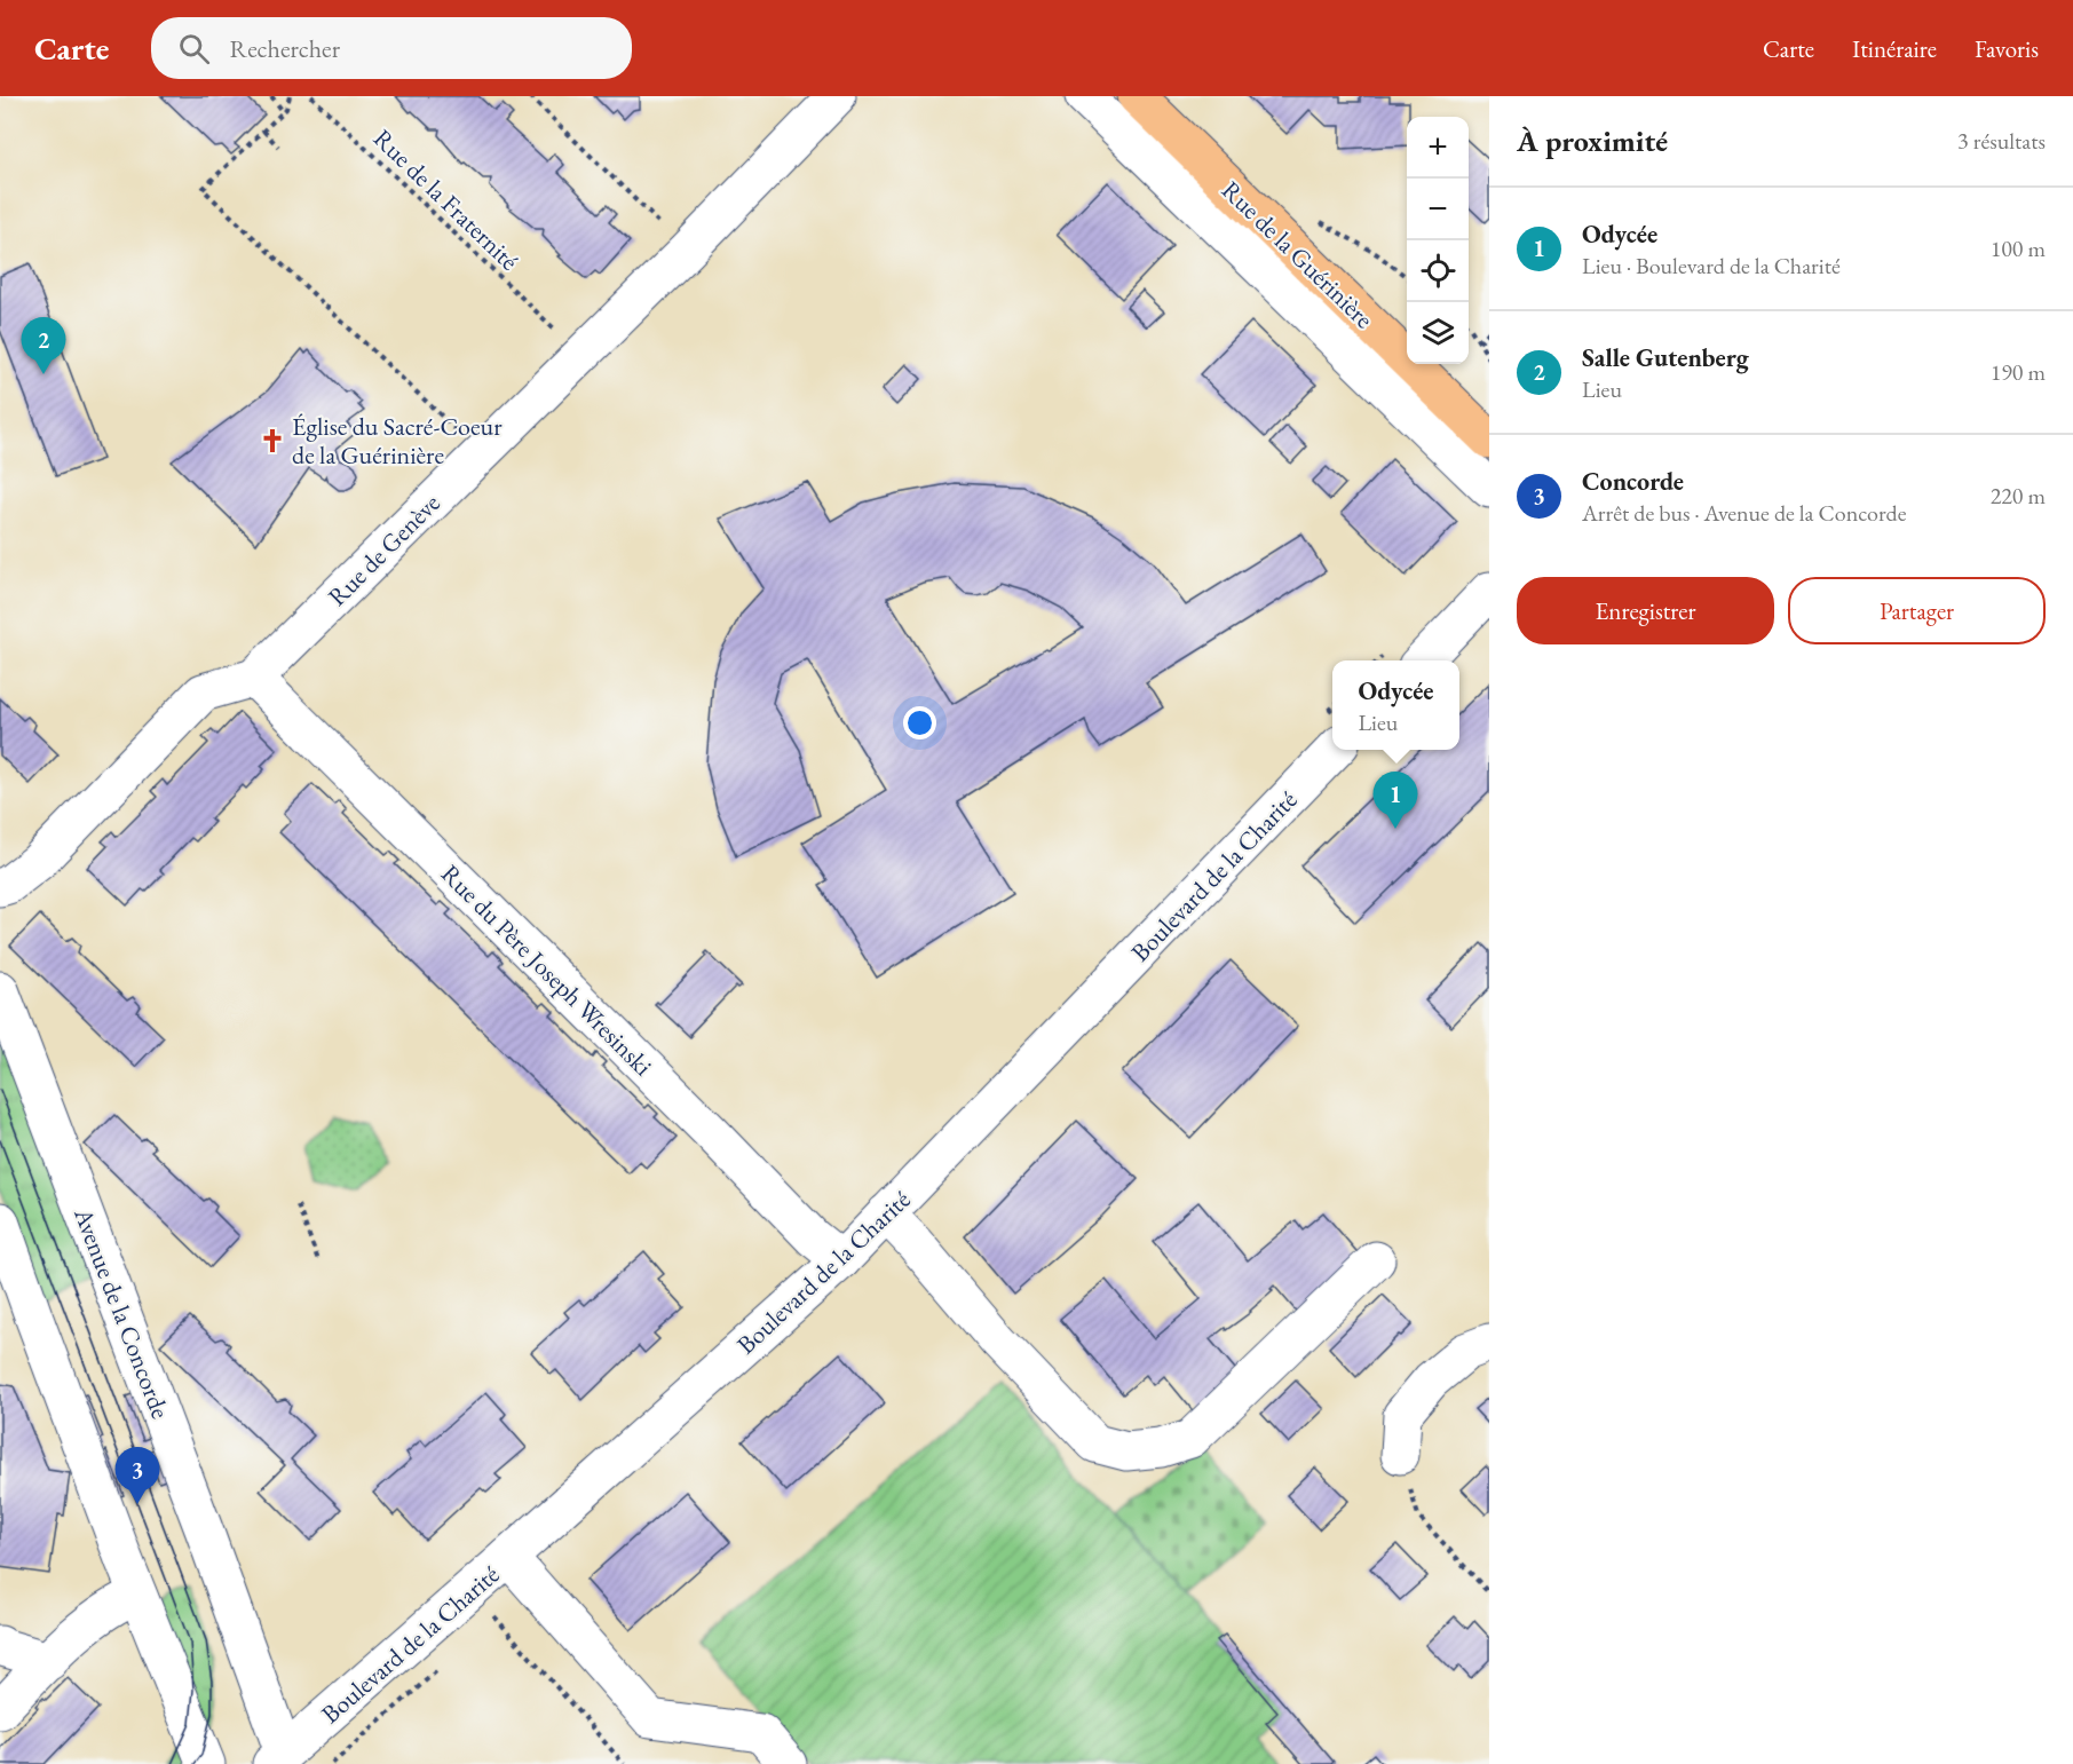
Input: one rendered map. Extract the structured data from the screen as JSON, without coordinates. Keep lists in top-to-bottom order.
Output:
{
  "streets": {
    "main road": ["Rue de la Guérinière"],
    "street": [
      "Rue de Genève",
      "Boulevard de la Charité",
      "Rue du Père Joseph Wresinski",
      "Avenue de la Concorde"
    ],
    "path": ["Rue de la Fraternité"]
  },
  "crossings": [
    ["Rue de Genève", "Rue du Père Joseph Wresinski"],
    ["Boulevard de la Charité", "Rue du Père Joseph Wresinski"],
    ["Boulevard de la Charité", "Avenue de la Concorde"]
  ],
  "places": {
    "church": ["Église du Sacré-Coeur de la Guérinière"]
  },
  "page": {
    "header": "Carte",
    "search": "Rechercher",
    "nav": ["Carte", "Itinéraire", "Favoris"],
    "heading": ["À proximité", "3 résultats"],
    "map_buttons": ["+", "−"],
    "list": [
      {
        "mark": "1",
        "name": "Odycée",
        "note": "Lieu · Boulevard de la Charité",
        "value": "100 m"
      },
      {
        "mark": "2",
        "name": "Salle Gutenberg",
        "note": "Lieu",
        "value": "190 m"
      },
      {
        "mark": "3",
        "name": "Concorde",
        "note": "Arrêt de bus · Avenue de la Concorde",
        "value": "220 m"
      }
    ],
    "pins": ["2", "1", "3"],
    "buttons": ["Enregistrer", "Partager"],
    "popup": ["Odycée", "Lieu"]
  }
}
